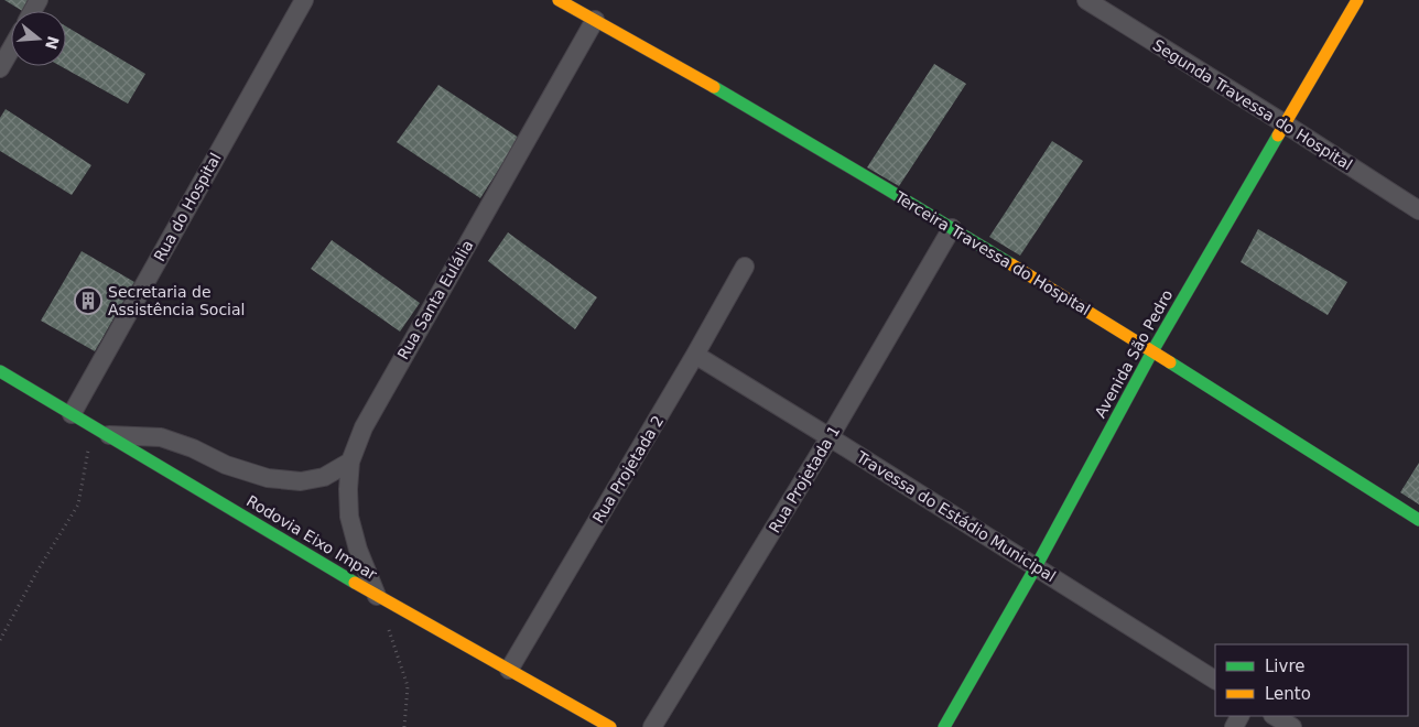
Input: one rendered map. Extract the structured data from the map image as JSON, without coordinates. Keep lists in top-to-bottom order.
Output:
{
  "streets": {
    "street": [
      "Segunda Travessa do Hospital",
      "Rua do Hospital",
      "Terceira Travessa do Hospital",
      "Rua Santa Eulália",
      "Avenida São Pedro",
      "Rua Projetada 2",
      "Rua Projetada 1",
      "Travessa do Estádio Municipal",
      "Rodovia Eixo Impar"
    ]
  },
  "crossings": [
    ["Segunda Travessa do Hospital", "Avenida São Pedro"],
    ["Rua do Hospital", "Rodovia Eixo Impar"],
    ["Terceira Travessa do Hospital", "Rua Santa Eulália"],
    ["Terceira Travessa do Hospital", "Avenida São Pedro"],
    ["Terceira Travessa do Hospital", "Rua Projetada 1"],
    ["Rua Santa Eulália", "Rodovia Eixo Impar"],
    ["Avenida São Pedro", "Travessa do Estádio Municipal"],
    ["Rua Projetada 2", "Travessa do Estádio Municipal"],
    ["Rua Projetada 2", "Rodovia Eixo Impar"],
    ["Rua Projetada 1", "Travessa do Estádio Municipal"]
  ],
  "places": {
    "building": ["Secretaria de Assistência Social"]
  },
  "legend": ["Livre", "Lento"],
  "north": "right"
}
